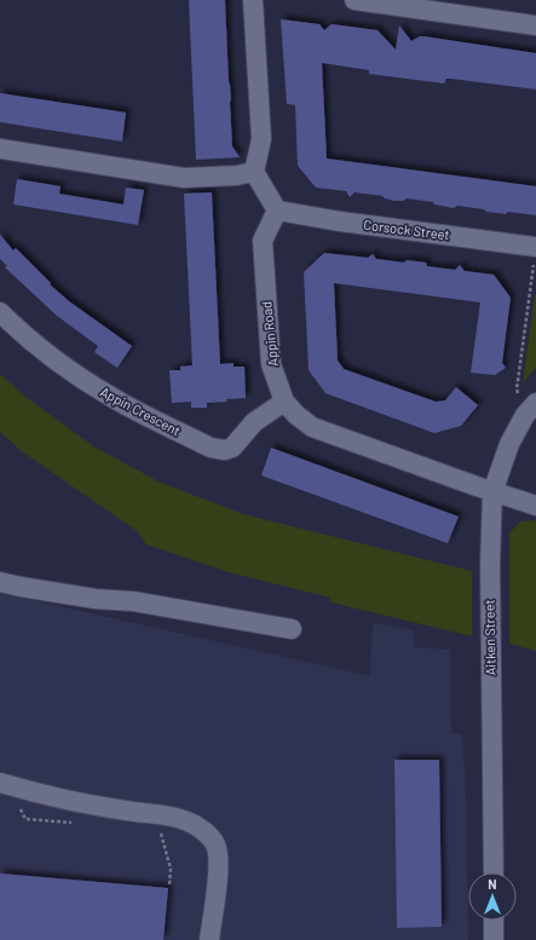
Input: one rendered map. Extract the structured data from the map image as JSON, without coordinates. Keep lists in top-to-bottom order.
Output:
{
  "streets": {
    "street": [
      "Corsock Street",
      "Appin Road",
      "Appin Crescent",
      "Aitken Street"
    ]
  },
  "crossings": [
    ["Corsock Street", "Appin Road"],
    ["Appin Road", "Appin Crescent"],
    ["Appin Road", "Aitken Street"]
  ],
  "north": "top"
}
